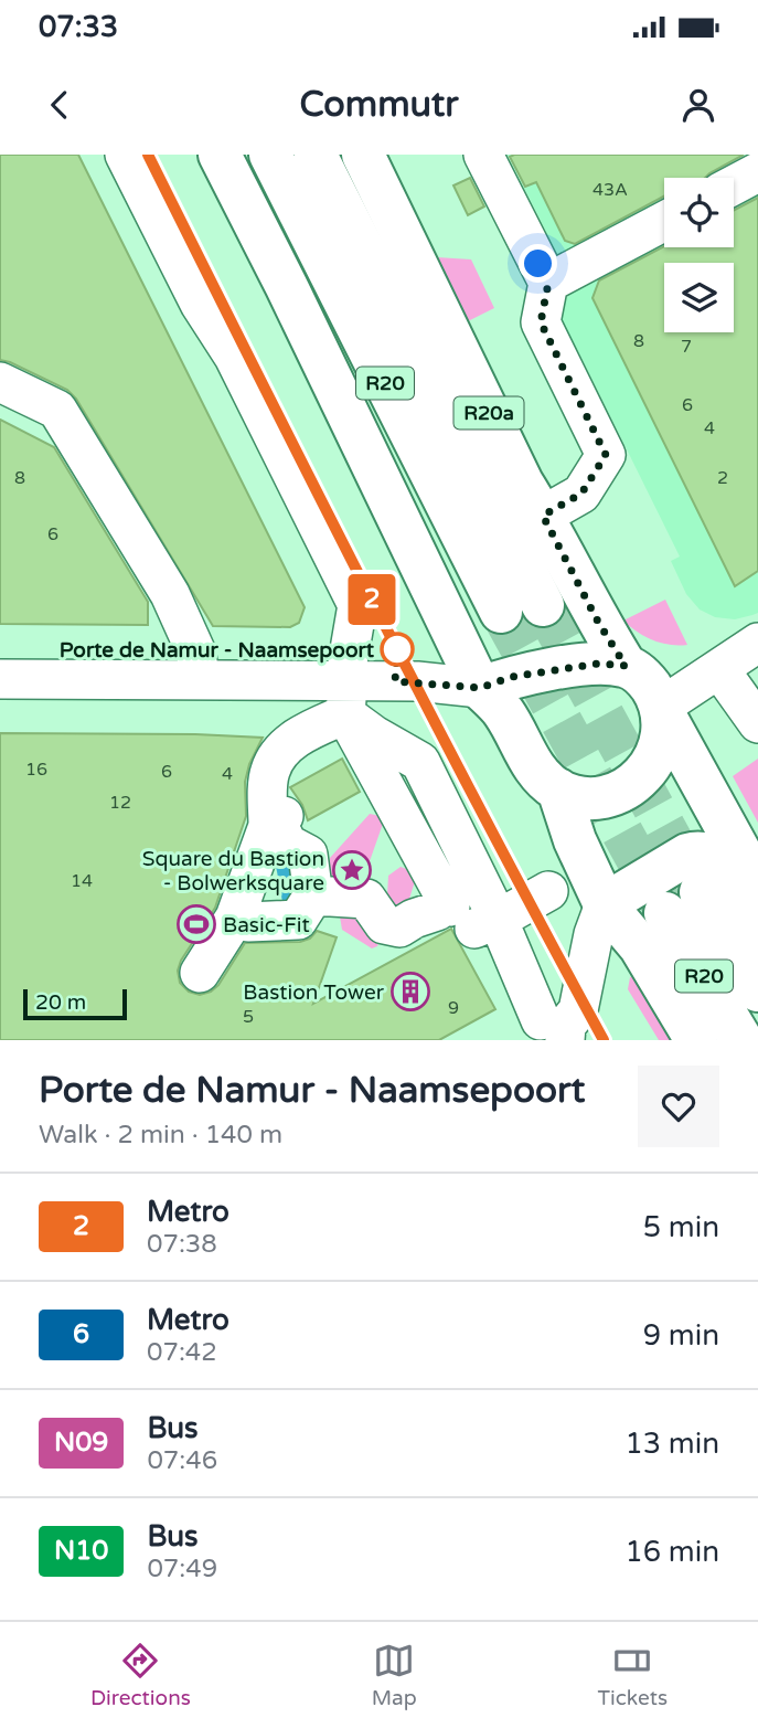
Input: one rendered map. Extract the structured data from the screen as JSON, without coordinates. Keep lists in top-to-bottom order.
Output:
{
  "streets": {
    "main road": ["R20", "R20a"]
  },
  "places": {
    "other": ["Porte de Namur - Naamsepoort"],
    "place": ["Square du Bastion - Bolwerksquare"],
    "sports": ["Basic-Fit"],
    "building": ["Bastion Tower"]
  },
  "lines": ["metro line 2"],
  "house_numbers": [
    "43A",
    "8",
    "7",
    "6",
    "4",
    "8",
    "2",
    "6",
    "16",
    "6",
    "4",
    "12",
    "14",
    "9",
    "5"
  ],
  "scale_bar": "20 m",
  "page": {
    "status": "07:33",
    "header": "Commutr",
    "on_map": "2",
    "scale": "20 m",
    "heading": ["Porte de Namur - Naamsepoort", "Walk · 2 min · 140 m"],
    "list": [
      {
        "mark": "2",
        "name": "Metro",
        "note": "07:38",
        "value": "5 min"
      },
      {
        "mark": "6",
        "name": "Metro",
        "note": "07:42",
        "value": "9 min"
      },
      {
        "mark": "N09",
        "name": "Bus",
        "note": "07:46",
        "value": "13 min"
      },
      {
        "mark": "N10",
        "name": "Bus",
        "note": "07:49",
        "value": "16 min"
      }
    ],
    "tabs": ["Directions", "Map", "Tickets"]
  }
}
